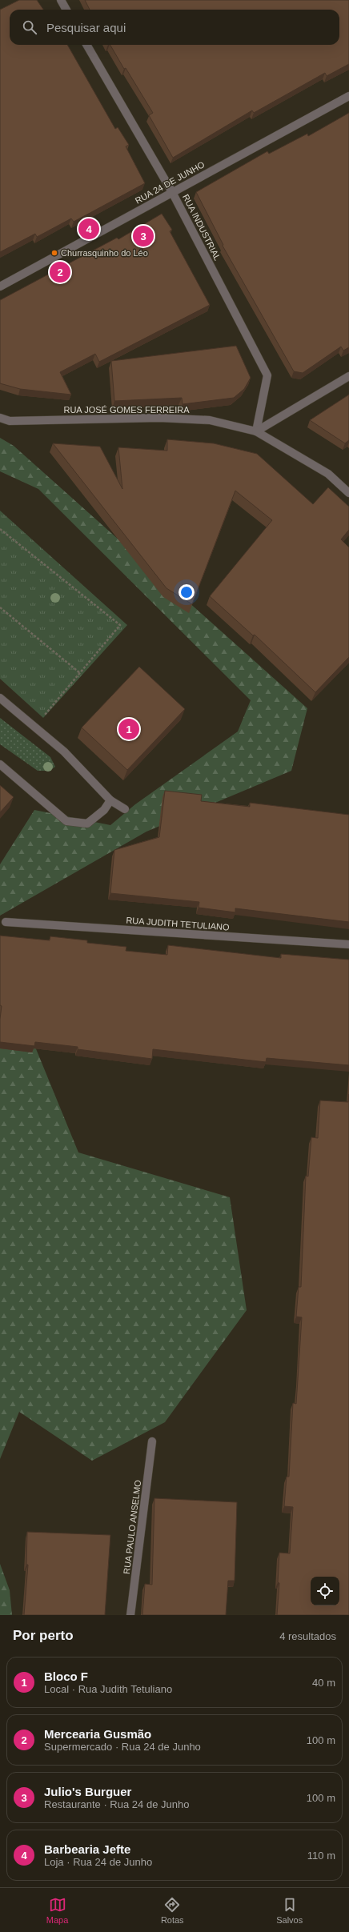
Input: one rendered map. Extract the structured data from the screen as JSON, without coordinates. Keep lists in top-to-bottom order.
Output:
{
  "streets": {
    "street": [
      "RUA 24 DE JUNHO",
      "RUA INDUSTRIAL",
      "RUA JOSÉ GOMES FERREIRA",
      "RUA JUDITH TETULIANO",
      "RUA PAULO ANSELMO"
    ]
  },
  "crossings": [
    ["RUA 24 DE JUNHO", "RUA INDUSTRIAL"],
    ["RUA INDUSTRIAL", "RUA JOSÉ GOMES FERREIRA"]
  ],
  "places": ["Churrasquinho do Léo"],
  "page": {
    "search": "Pesquisar aqui",
    "pins": [
      "4",
      "3",
      "2",
      "1"
    ],
    "heading": ["Por perto", "4 resultados"],
    "list": [
      {
        "mark": "1",
        "name": "Bloco F",
        "note": "Local · Rua Judith Tetuliano",
        "value": "40 m"
      },
      {
        "mark": "2",
        "name": "Mercearia Gusmão",
        "note": "Supermercado · Rua 24 de Junho",
        "value": "100 m"
      },
      {
        "mark": "3",
        "name": "Julio's Burguer",
        "note": "Restaurante · Rua 24 de Junho",
        "value": "100 m"
      },
      {
        "mark": "4",
        "name": "Barbearia Jefte",
        "note": "Loja · Rua 24 de Junho",
        "value": "110 m"
      }
    ],
    "nav": ["Mapa", "Rotas", "Salvos"]
  }
}
